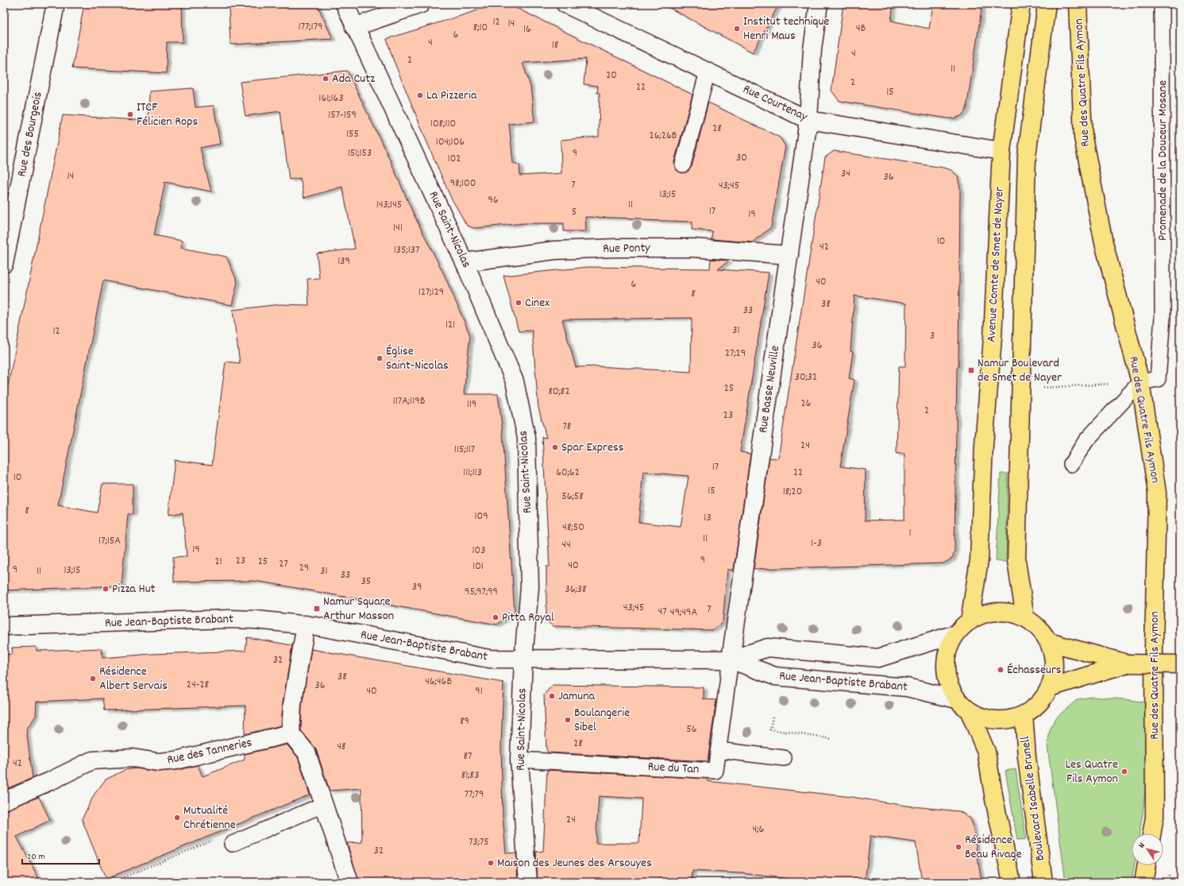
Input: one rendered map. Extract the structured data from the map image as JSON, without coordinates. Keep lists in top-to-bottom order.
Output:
{
  "streets": {
    "main road": ["Rue des Quatre Fils Aymon", "Avenue Comte de Smet de Nayer", "Boulevard Isabelle Brunell"],
    "street": [
      "Rue Courtenay",
      "Rue des Bourgeois",
      "Rue Saint-Nicolas",
      "Rue Ponty",
      "Rue Basse Neuville",
      "Rue Jean-Baptiste Brabant",
      "Rue des Tanneries"
    ],
    "lane": ["Promenade de la Douceur Mosane", "Rue du Tan"]
  },
  "crossings": [
    ["Rue des Quatre Fils Aymon", "Promenade de la Douceur Mosane"],
    ["Rue Courtenay", "Avenue Comte de Smet de Nayer"],
    ["Rue Courtenay", "Rue Basse Neuville"],
    ["Rue Saint-Nicolas", "Rue Ponty"],
    ["Rue Saint-Nicolas", "Rue Jean-Baptiste Brabant"],
    ["Rue Saint-Nicolas", "Rue du Tan"],
    ["Rue Ponty", "Rue Basse Neuville"],
    ["Avenue Comte de Smet de Nayer", "Rue Jean-Baptiste Brabant"],
    ["Avenue Comte de Smet de Nayer", "Boulevard Isabelle Brunell"],
    ["Rue Basse Neuville", "Rue Jean-Baptiste Brabant"],
    ["Rue Basse Neuville", "Rue du Tan"],
    ["Rue Jean-Baptiste Brabant", "Rue du Tan"],
    ["Rue Jean-Baptiste Brabant", "Boulevard Isabelle Brunell"]
  ],
  "places": {
    "other": [
      "Institut technique Henri Maus",
      "Ada Cutz",
      "La Pizzeria",
      "ITCF Félicien Rops",
      "Cinex",
      "Église Saint-Nicolas",
      "Spar Express",
      "Pizza Hut",
      "Pitta Royal",
      "Échasseurs",
      "Résidence Albert Servais",
      "Jamuna",
      "Boulangerie Sibel",
      "Les Quatre Fils Aymon",
      "Mutualité Chrétienne",
      "Résidence Beau Rivage",
      "Maison des Jeunes des Arsouyes"
    ],
    "transit": ["Namur Boulevard de Smet de Nayer", "Namur Square Arthur Masson"]
  },
  "house_numbers": [
    "12",
    "14",
    "177;179",
    "8;10",
    "4B",
    "16",
    "6",
    "4",
    "18",
    "4",
    "2",
    "11",
    "20",
    "2",
    "22",
    "15",
    "161;163",
    "157-159",
    "108;110",
    "28",
    "155",
    "26;26B",
    "104;106",
    "151;153",
    "9",
    "30",
    "102",
    "34",
    "14",
    "36",
    "98;100",
    "7",
    "43;45",
    "13;15",
    "96",
    "143;145",
    "11",
    "17",
    "5",
    "19",
    "141",
    "10",
    "42",
    "135;137",
    "139",
    "40",
    "6",
    "127;129",
    "8",
    "38",
    "33",
    "121",
    "31",
    "12",
    "3",
    "36",
    "27;29",
    "30;32",
    "25",
    "80;82",
    "117A;119B",
    "26",
    "119",
    "2",
    "23",
    "78",
    "24",
    "115;117",
    "17",
    "111;113",
    "60;62",
    "22",
    "10",
    "15",
    "18;20",
    "56;58",
    "8",
    "109",
    "13",
    "48;50",
    "1",
    "11",
    "17;15A",
    "1-3",
    "44",
    "19",
    "103",
    "9",
    "23",
    "21",
    "25",
    "27",
    "40",
    "101",
    "29",
    "9",
    "13;15",
    "11",
    "31",
    "33",
    "35",
    "39",
    "36;38",
    "95;97;99",
    "43;45",
    "7",
    "47",
    "49;49A",
    "32",
    "38",
    "46;46B",
    "24-28",
    "36",
    "40",
    "91",
    "89",
    "56",
    "28",
    "48",
    "87",
    "42",
    "81;83",
    "77;79",
    "24",
    "4;6",
    "73;75",
    "32"
  ],
  "scale_bar": "20 m",
  "north": "top left"
}
